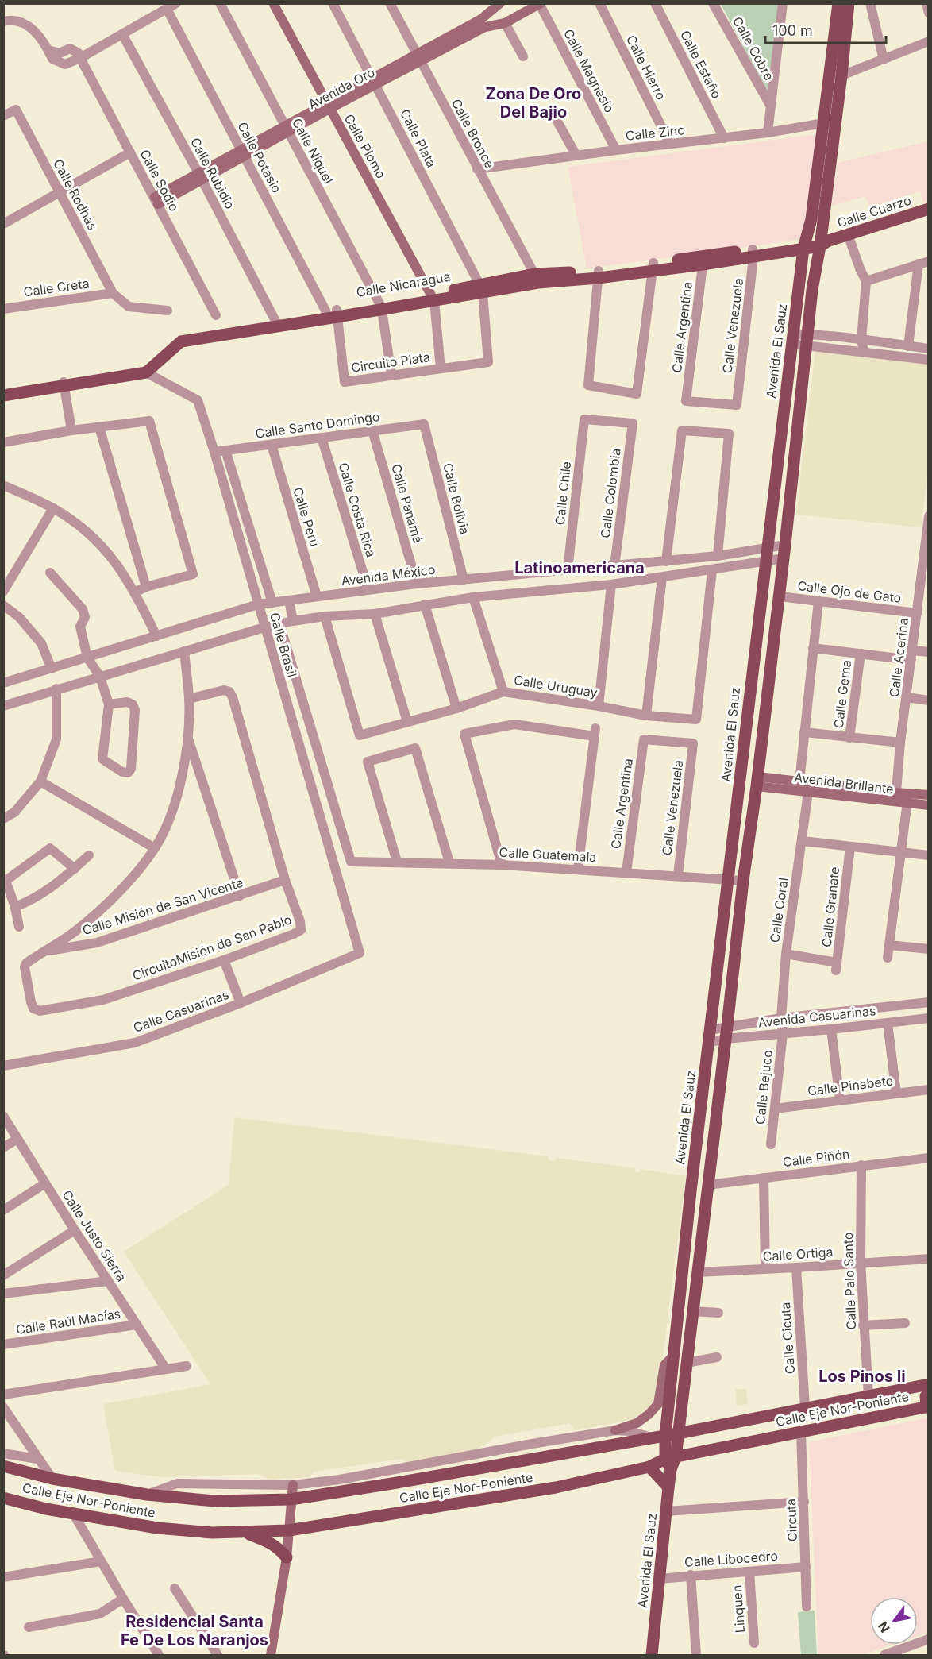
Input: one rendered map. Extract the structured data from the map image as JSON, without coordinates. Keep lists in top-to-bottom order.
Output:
{
  "streets": {
    "main road": [
      "Avenida Oro",
      "Calle Plomo",
      "Calle Cuarzo",
      "Calle Nicaragua",
      "Avenida El Sauz",
      "Avenida Brillante",
      "Calle Eje Nor-Poniente"
    ],
    "street": [
      "Calle Cobre",
      "Calle Estaño",
      "Calle Hierro",
      "Calle Magnesio",
      "Calle Zinc",
      "Calle Bronce",
      "Calle Plata",
      "Calle Níquel",
      "Calle Potasio",
      "Calle Rubidio",
      "Calle Sodio",
      "Calle Rodhas",
      "Calle Creta",
      "Calle Venezuela",
      "Calle Argentina",
      "Circuito Plata",
      "Calle Santo Domingo",
      "Calle Chile",
      "Calle Colombia",
      "Calle Bolivia",
      "Calle Panamá",
      "Calle Costa Rica",
      "Calle Perú",
      "Avenida México",
      "Calle Ojo de Gato",
      "Calle Brasil",
      "Calle Acerina",
      "Calle Uruguay",
      "Calle Gema",
      "Calle Guatemala",
      "Calle Misión de San Vicente",
      "Calle Granate",
      "Calle Coral",
      "CircuitoMisión de San Pablo",
      "Calle Casuarinas",
      "Avenida Casuarinas",
      "Calle Pinabete",
      "Calle Bejuco",
      "Calle Piñón",
      "Calle Justo Sierra",
      "Calle Ortiga",
      "Calle Palo Santo",
      "Calle Raúl Macías",
      "Calle Cicuta",
      "Circuta",
      "Calle Libocedro",
      "Linquen"
    ]
  },
  "crossings": [
    ["Calle Estaño", "Calle Zinc"],
    ["Calle Hierro", "Calle Zinc"],
    ["Calle Magnesio", "Avenida Oro"],
    ["Calle Magnesio", "Calle Zinc"],
    ["Avenida Oro", "Calle Bronce"],
    ["Avenida Oro", "Calle Plata"],
    ["Avenida Oro", "Calle Plomo"],
    ["Avenida Oro", "Calle Níquel"],
    ["Avenida Oro", "Calle Potasio"],
    ["Avenida Oro", "Calle Rubidio"],
    ["Avenida Oro", "Calle Sodio"],
    ["Calle Zinc", "Calle Bronce"],
    ["Calle Zinc", "Avenida El Sauz"],
    ["Calle Bronce", "Calle Nicaragua"],
    ["Calle Plata", "Calle Nicaragua"],
    ["Calle Plata", "Circuito Plata"],
    ["Calle Plomo", "Calle Nicaragua"],
    ["Calle Plomo", "Circuito Plata"],
    ["Calle Níquel", "Calle Nicaragua"],
    ["Calle Níquel", "Circuito Plata"],
    ["Calle Potasio", "Calle Nicaragua"],
    ["Calle Potasio", "Circuito Plata"],
    ["Calle Rubidio", "Calle Nicaragua"],
    ["Calle Rodhas", "Calle Creta"],
    ["Calle Cuarzo", "Calle Nicaragua"],
    ["Calle Cuarzo", "Avenida El Sauz"],
    ["Calle Nicaragua", "Calle Venezuela"],
    ["Calle Nicaragua", "Calle Argentina"],
    ["Calle Nicaragua", "Avenida El Sauz"],
    ["Calle Nicaragua", "Circuito Plata"],
    ["Calle Nicaragua", "Calle Brasil"],
    ["Calle Venezuela", "Calle Argentina"],
    ["Calle Venezuela", "Calle Guatemala"],
    ["Calle Argentina", "Calle Guatemala"],
    ["Avenida El Sauz", "Avenida México"],
    ["Avenida El Sauz", "Calle Ojo de Gato"],
    ["Avenida El Sauz", "Avenida Brillante"],
    ["Avenida El Sauz", "Calle Guatemala"],
    ["Avenida El Sauz", "Avenida Casuarinas"],
    ["Avenida El Sauz", "Calle Piñón"],
    ["Avenida El Sauz", "Calle Ortiga"],
    ["Avenida El Sauz", "Calle Eje Nor-Poniente"],
    ["Avenida El Sauz", "Calle Libocedro"],
    ["Calle Santo Domingo", "Calle Bolivia"],
    ["Calle Santo Domingo", "Calle Panamá"],
    ["Calle Santo Domingo", "Calle Costa Rica"],
    ["Calle Santo Domingo", "Calle Perú"],
    ["Calle Santo Domingo", "Calle Brasil"],
    ["Calle Chile", "Calle Colombia"],
    ["Calle Chile", "Avenida México"],
    ["Calle Colombia", "Avenida México"],
    ["Calle Bolivia", "Avenida México"],
    ["Calle Panamá", "Avenida México"],
    ["Calle Costa Rica", "Avenida México"],
    ["Calle Perú", "Avenida México"],
    ["Avenida México", "Calle Brasil"],
    ["Calle Ojo de Gato", "Calle Acerina"],
    ["Calle Brasil", "Calle Casuarinas"],
    ["Calle Acerina", "Avenida Brillante"],
    ["Avenida Brillante", "Calle Coral"],
    ["Calle Misión de San Vicente", "CircuitoMisión de San Pablo"],
    ["Calle Granate", "Calle Coral"],
    ["Calle Coral", "Avenida Casuarinas"],
    ["Calle Coral", "Calle Bejuco"],
    ["Avenida Casuarinas", "Calle Bejuco"],
    ["Calle Pinabete", "Calle Bejuco"],
    ["Calle Piñón", "Calle Palo Santo"],
    ["Calle Justo Sierra", "Calle Raúl Macías"],
    ["Calle Ortiga", "Calle Palo Santo"],
    ["Calle Ortiga", "Calle Cicuta"],
    ["Calle Palo Santo", "Calle Eje Nor-Poniente"],
    ["Calle Cicuta", "Calle Eje Nor-Poniente"],
    ["Calle Eje Nor-Poniente", "Circuta"],
    ["Circuta", "Calle Libocedro"],
    ["Calle Libocedro", "Linquen"]
  ],
  "districts": [
    "Zona De Oro Del Bajio",
    "Latinoamericana",
    "Los Pinos Ii",
    "Residencial Santa Fe De Los Naranjos"
  ],
  "scale_bar": "100 m",
  "north": "bottom left"
}
